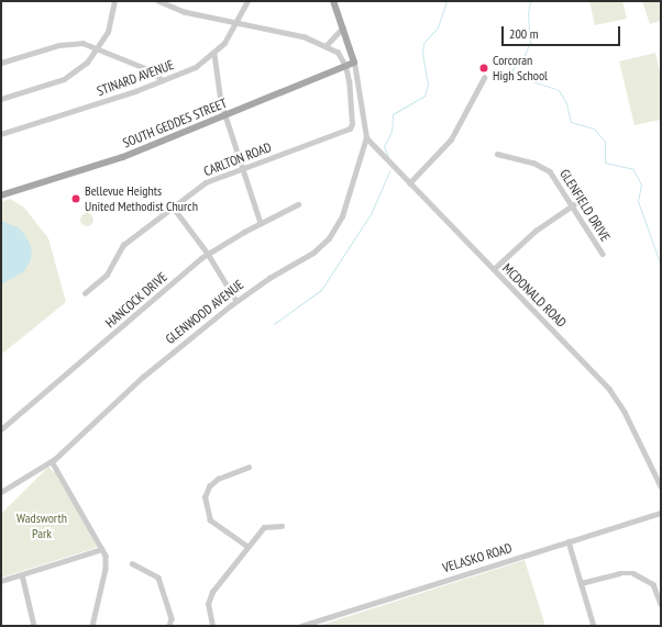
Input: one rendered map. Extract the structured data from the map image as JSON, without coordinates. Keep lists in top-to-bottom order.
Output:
{
  "streets": {
    "main road": ["SOUTH GEDDES STREET", "GLENWOOD AVENUE"],
    "street": [
      "STINARD AVENUE",
      "CARLTON ROAD",
      "GLENFIELD DRIVE",
      "MCDONALD ROAD",
      "HANCOCK DRIVE",
      "VELASKO ROAD"
    ]
  },
  "crossings": [
    ["SOUTH GEDDES STREET", "CARLTON ROAD"],
    ["SOUTH GEDDES STREET", "GLENWOOD AVENUE"],
    ["MCDONALD ROAD", "GLENWOOD AVENUE"]
  ],
  "parks": ["Wadsworth Park"],
  "places": ["Corcoran High School", "Bellevue Heights United Methodist Church"],
  "scale_bar": "200 m"
}
